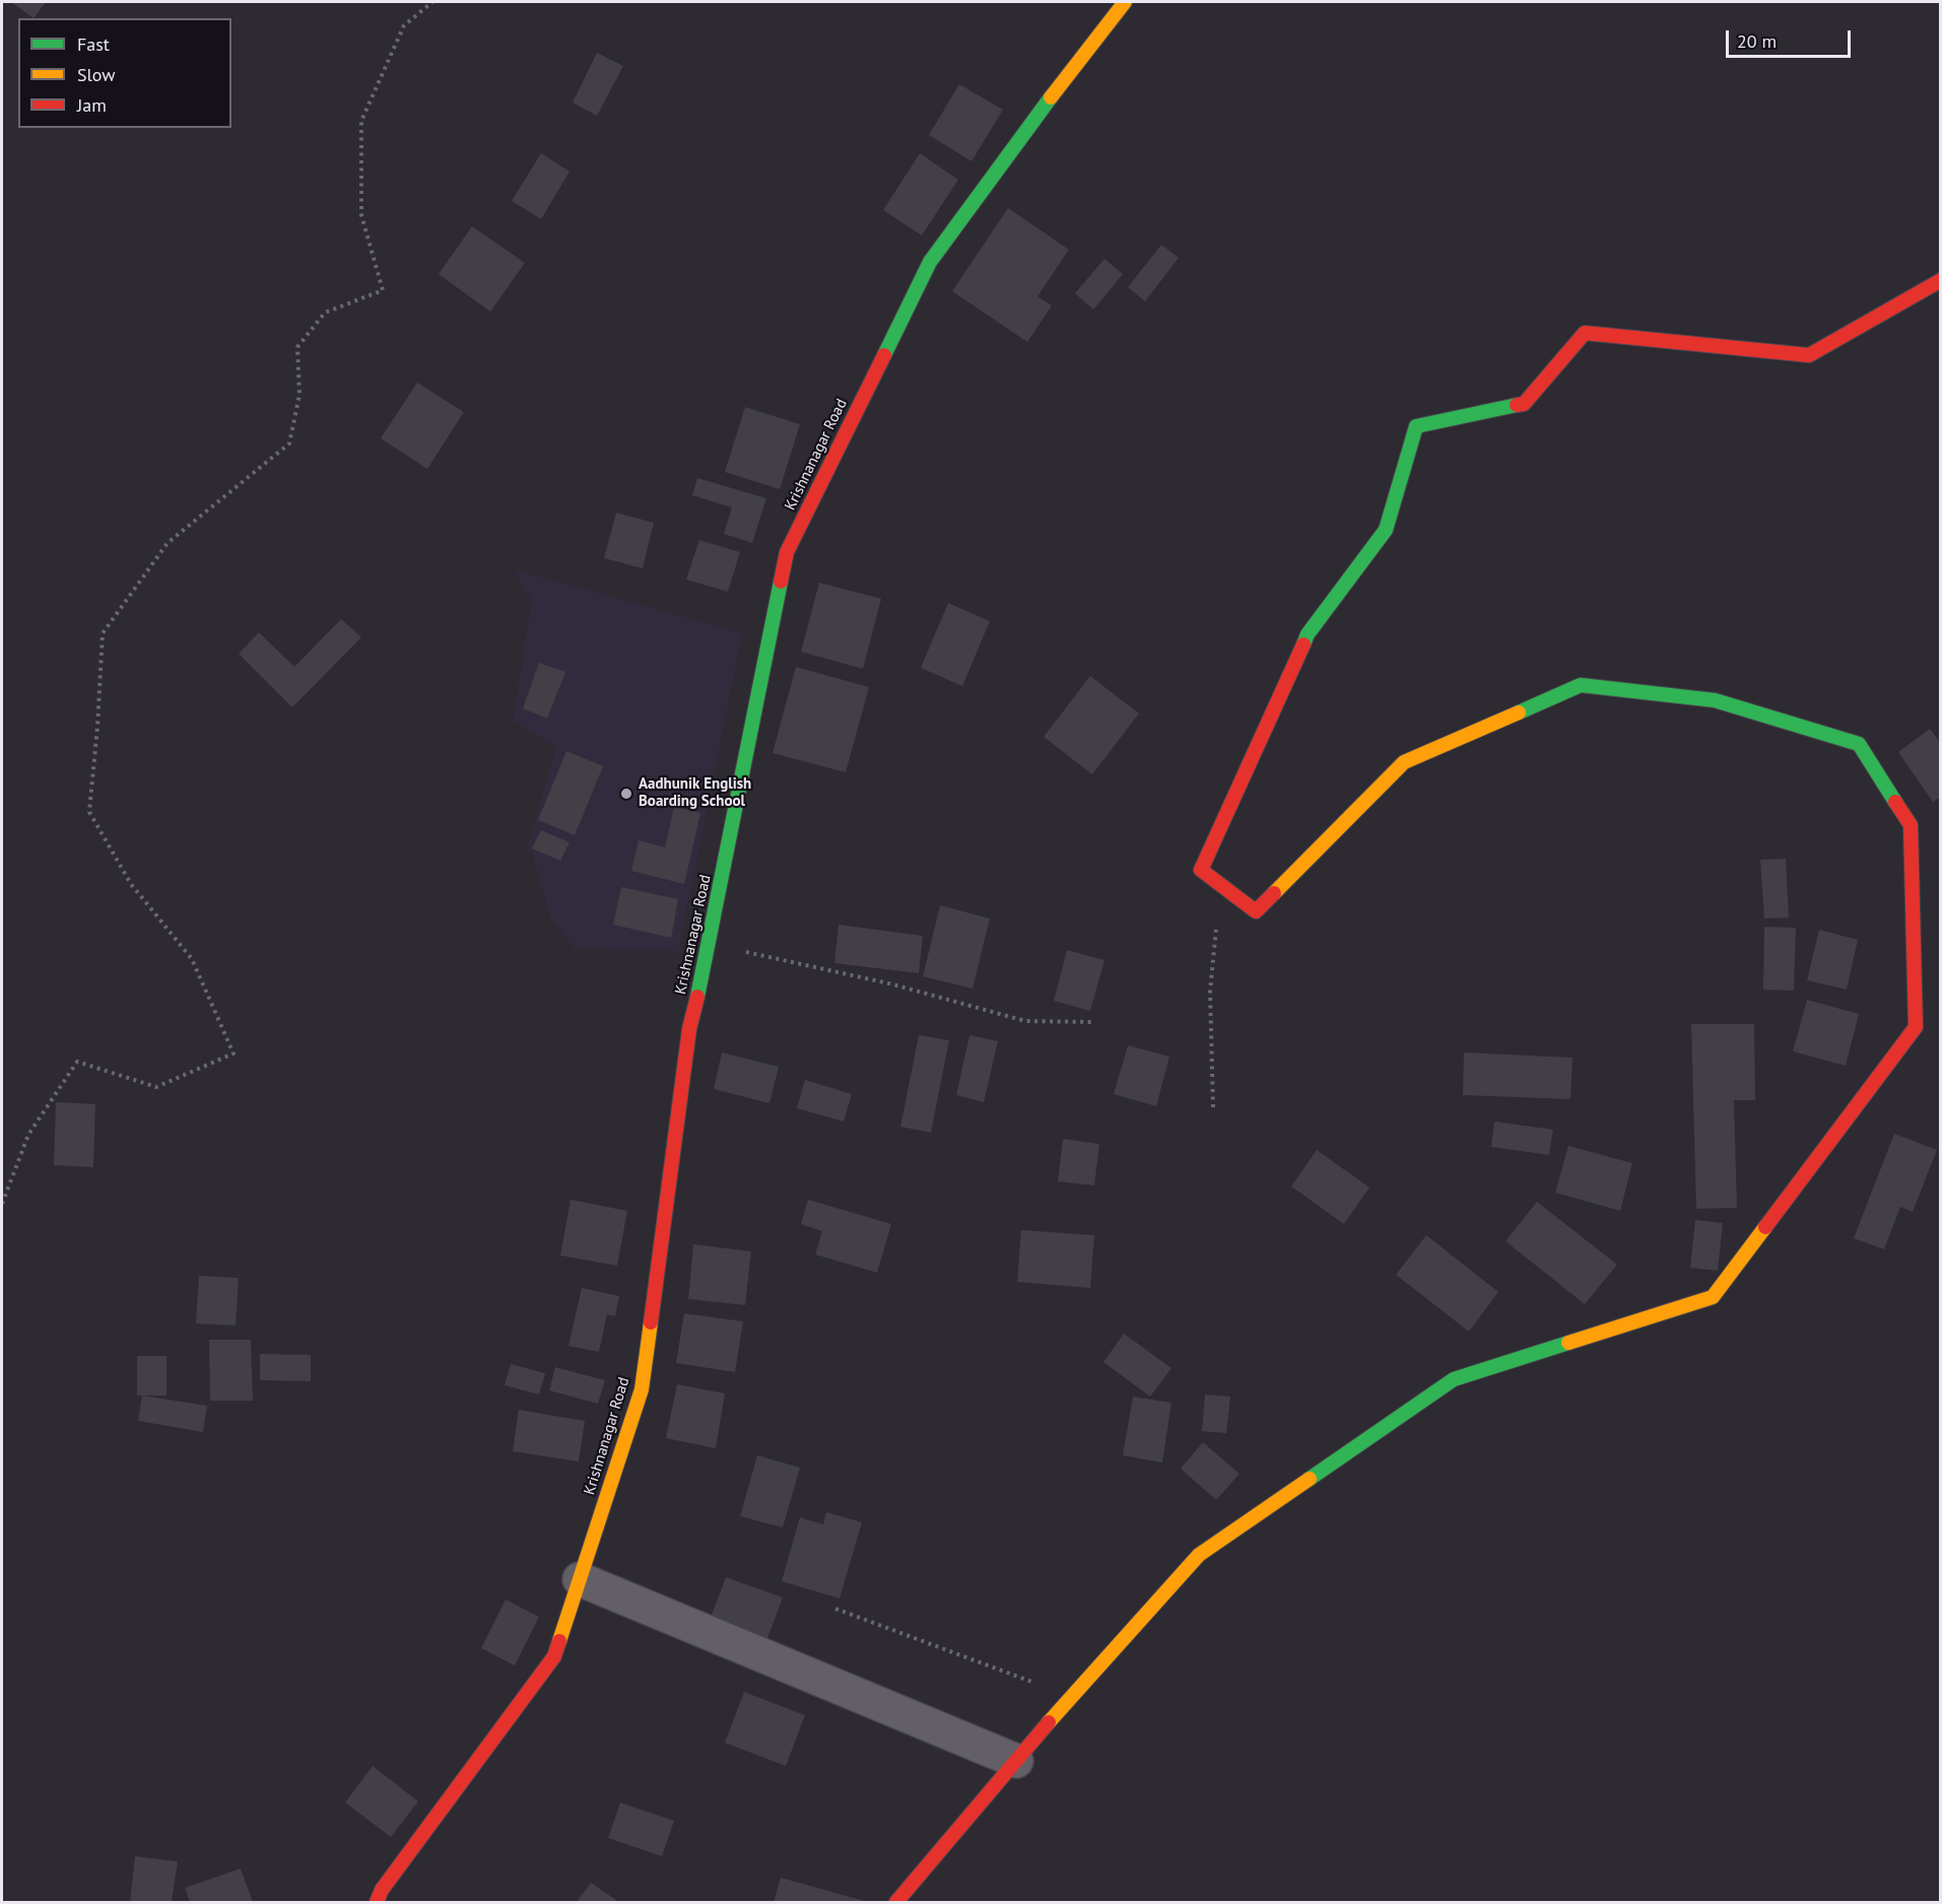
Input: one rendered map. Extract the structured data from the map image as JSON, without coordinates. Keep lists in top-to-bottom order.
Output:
{
  "streets": {
    "street": ["Krishnanagar Road"]
  },
  "places": ["Aadhunik English Boarding School"],
  "legend": ["Fast", "Slow", "Jam"],
  "scale_bar": "20 m"
}
